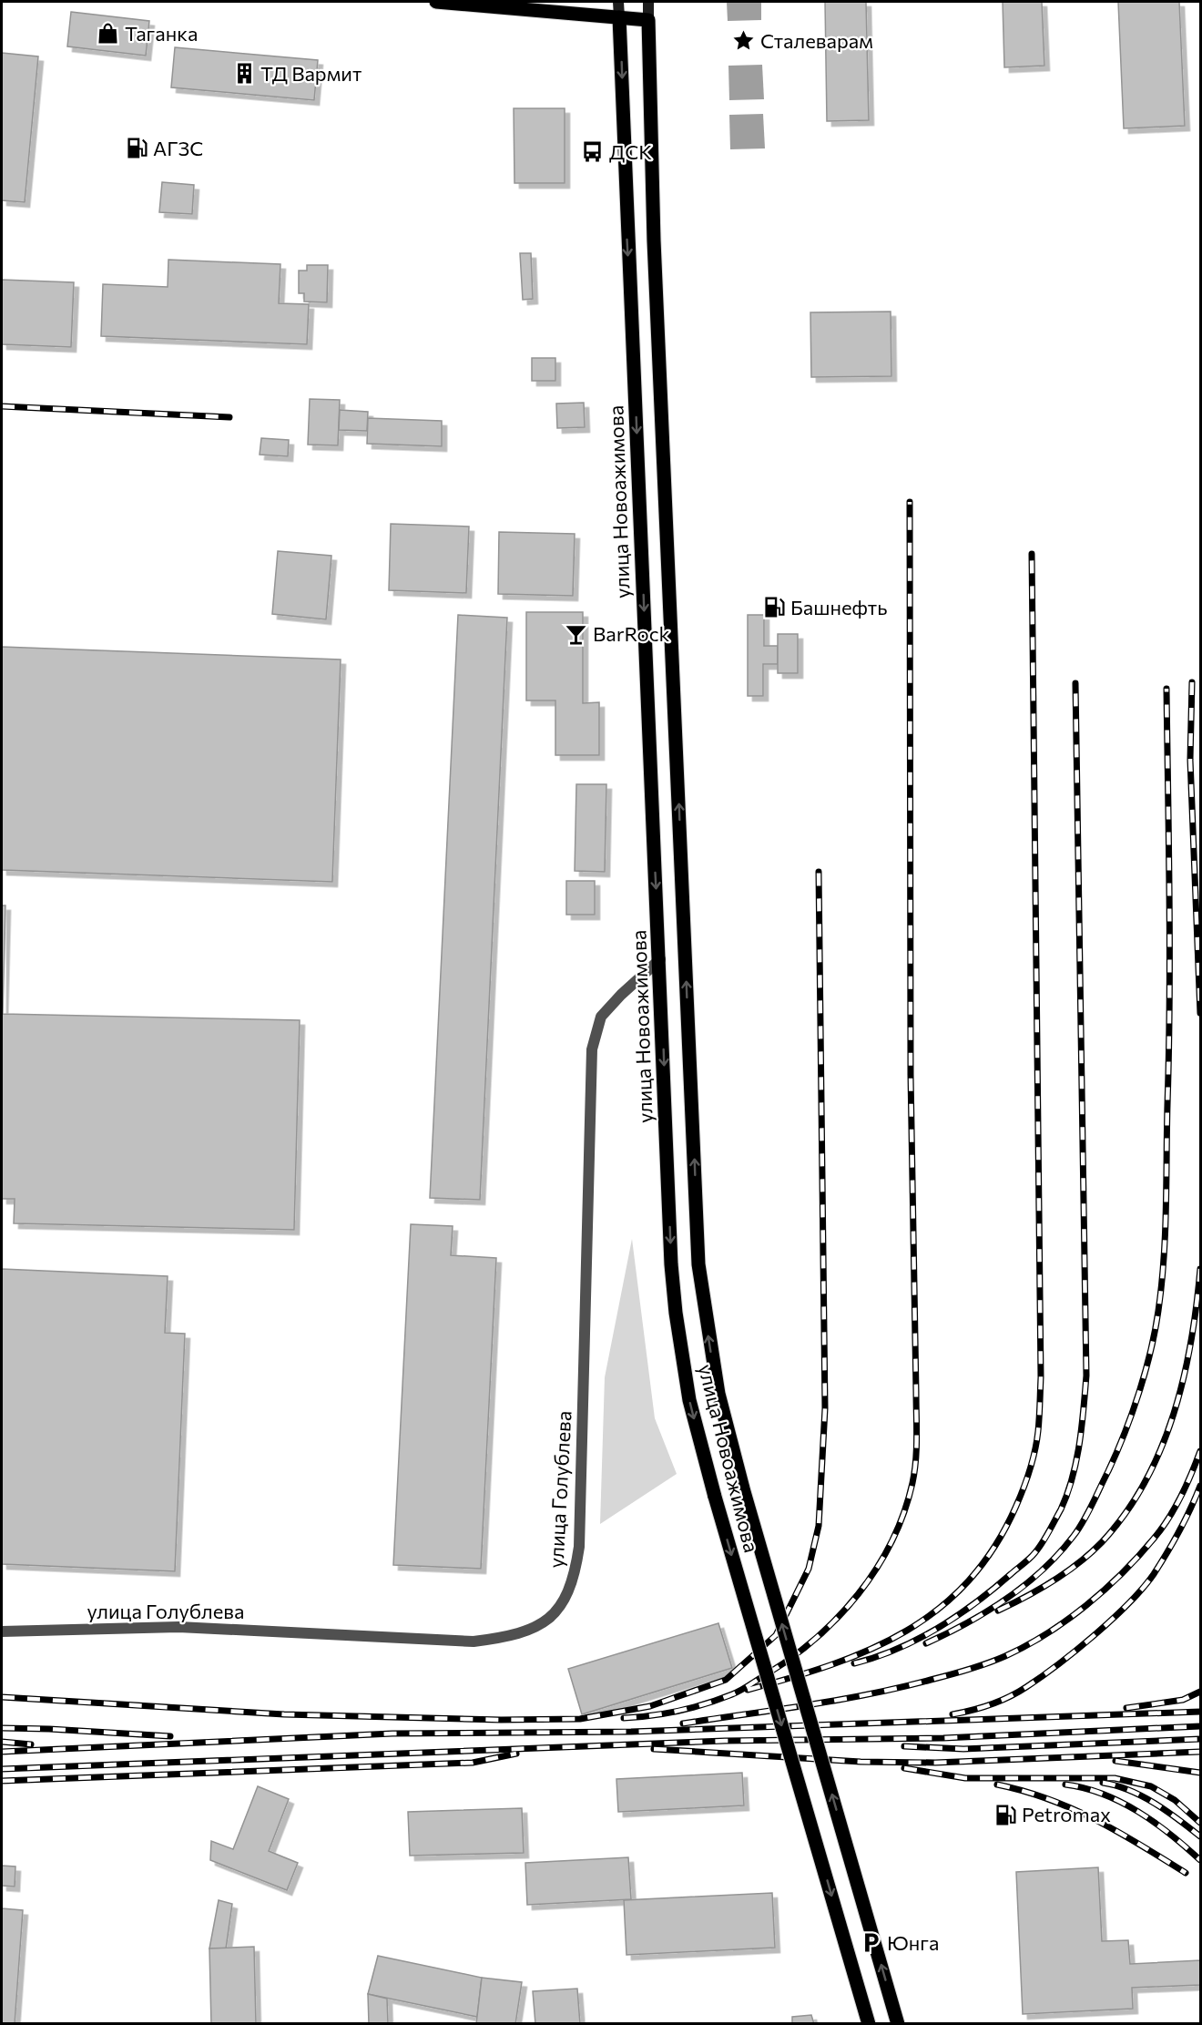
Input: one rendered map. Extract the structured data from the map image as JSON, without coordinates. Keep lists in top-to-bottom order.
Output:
{
  "streets": {
    "main road": ["улица Новоажимова"],
    "street": ["улица Голублева"]
  },
  "crossings": [
    ["улица Новоажимова", "улица Голублева"]
  ],
  "places": {
    "shop": ["Таганка"],
    "place": ["Сталеварам"],
    "building": ["ТД Вармит"],
    "fuel station": ["АГЗС", "Башнефть", "Petromax"],
    "bus stop": ["ДСК"],
    "bar": ["BarRock"],
    "parking": ["Юнга"]
  }
}
